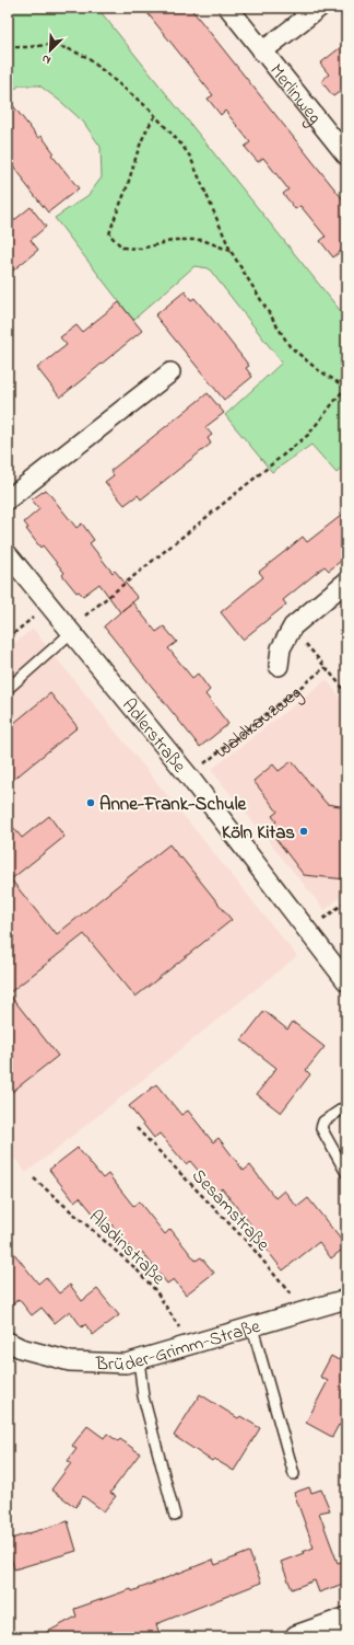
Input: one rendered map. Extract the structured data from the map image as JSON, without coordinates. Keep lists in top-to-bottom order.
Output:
{
  "streets": {
    "street": [
      "Merlinweg",
      "Waldkauzweg",
      "Adlerstraße",
      "Brüder-Grimm-Straße"
    ],
    "path": ["Sesamstraße", "Aladinstraße"]
  },
  "crossings": [
    ["Waldkauzweg", "Adlerstraße"],
    ["Sesamstraße", "Brüder-Grimm-Straße"],
    ["Aladinstraße", "Brüder-Grimm-Straße"]
  ],
  "places": ["Anne-Frank-Schule", "Köln Kitas"],
  "north": "bottom left"
}
